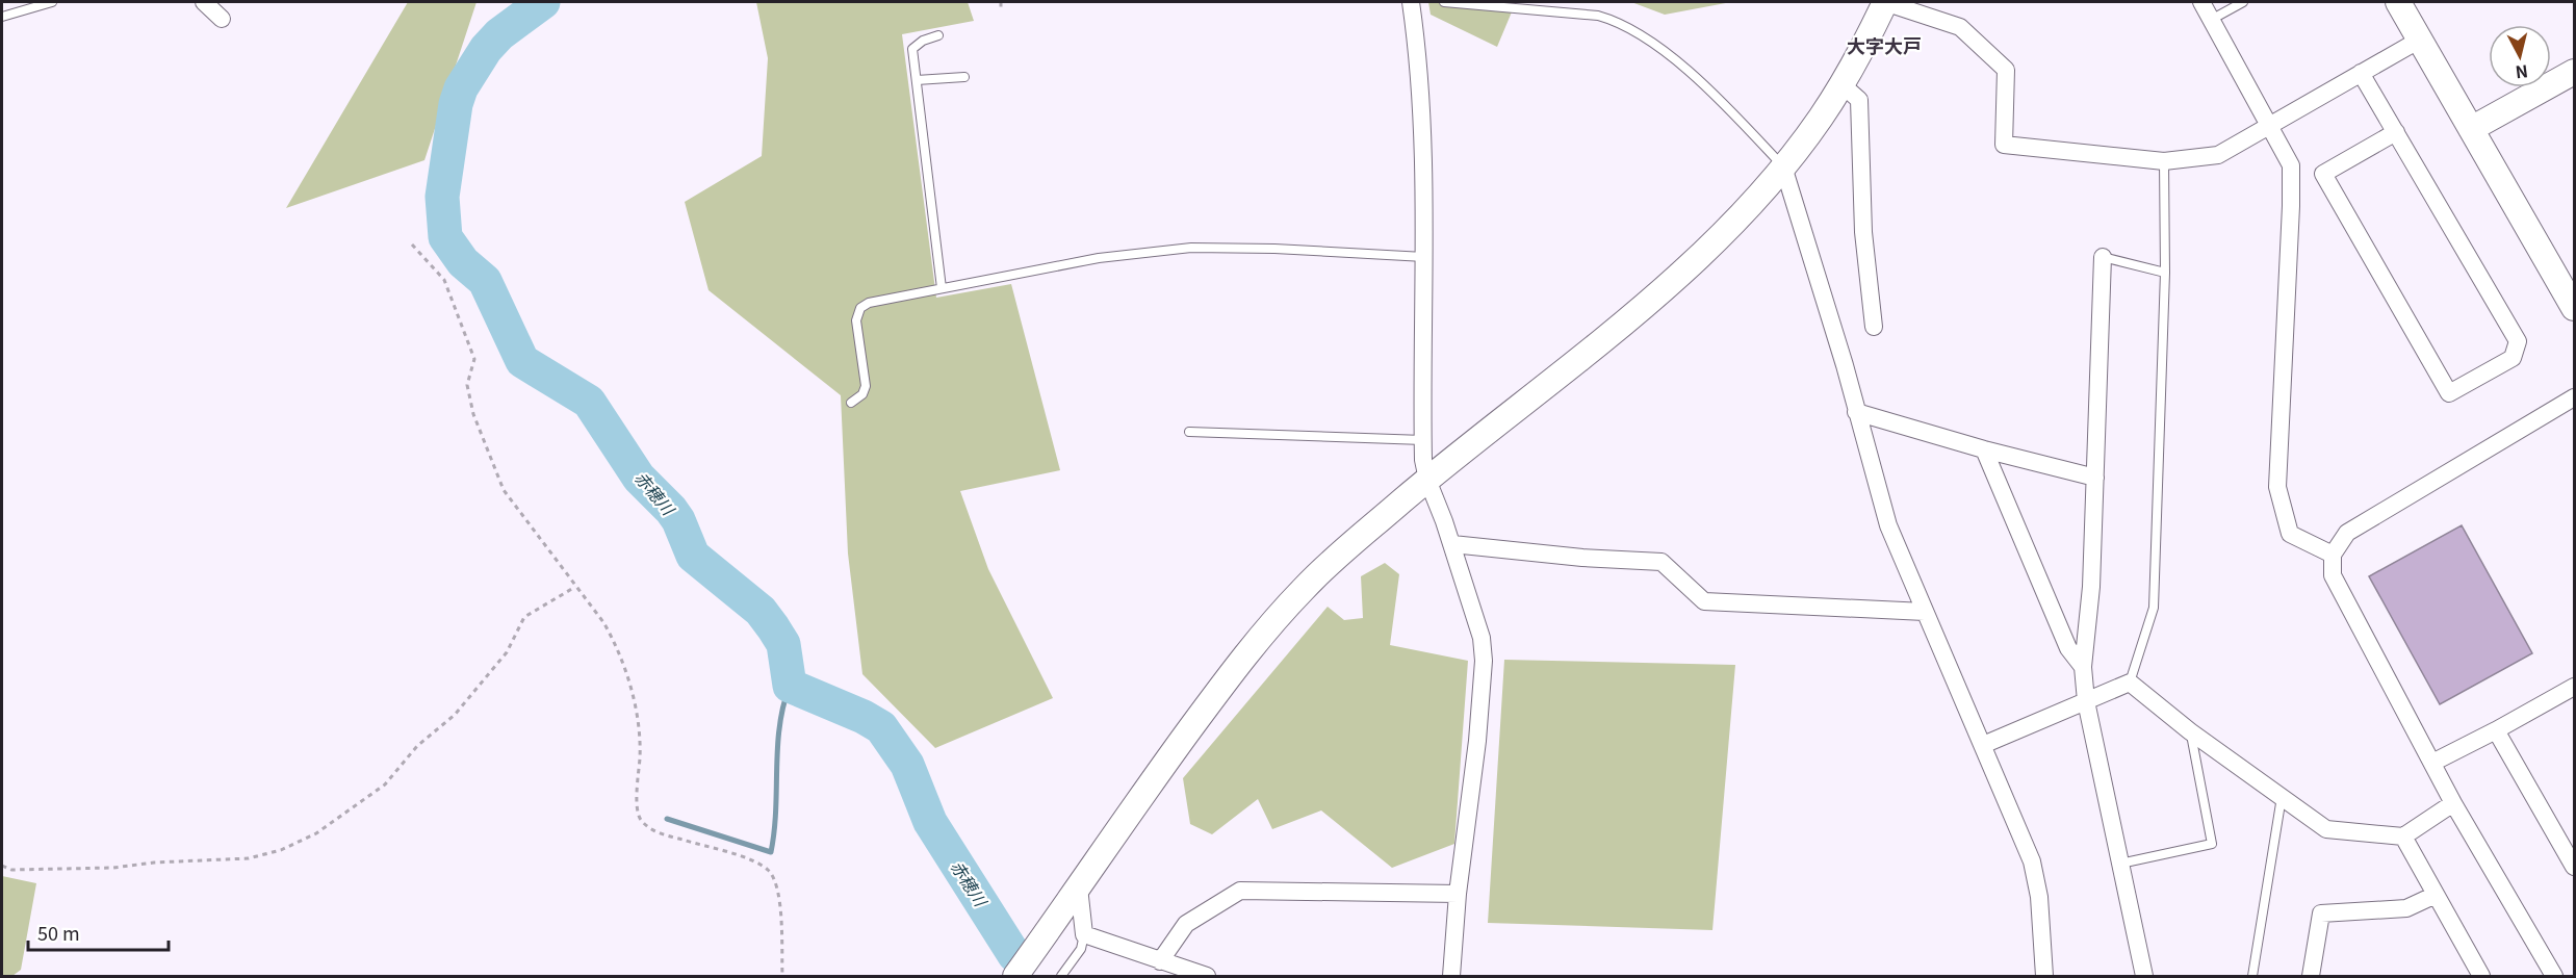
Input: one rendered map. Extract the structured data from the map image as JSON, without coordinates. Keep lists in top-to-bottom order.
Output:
{
  "districts": ["大字大戸"],
  "water": ["赤穂川"],
  "scale_bar": "50 m",
  "north": "bottom"
}
